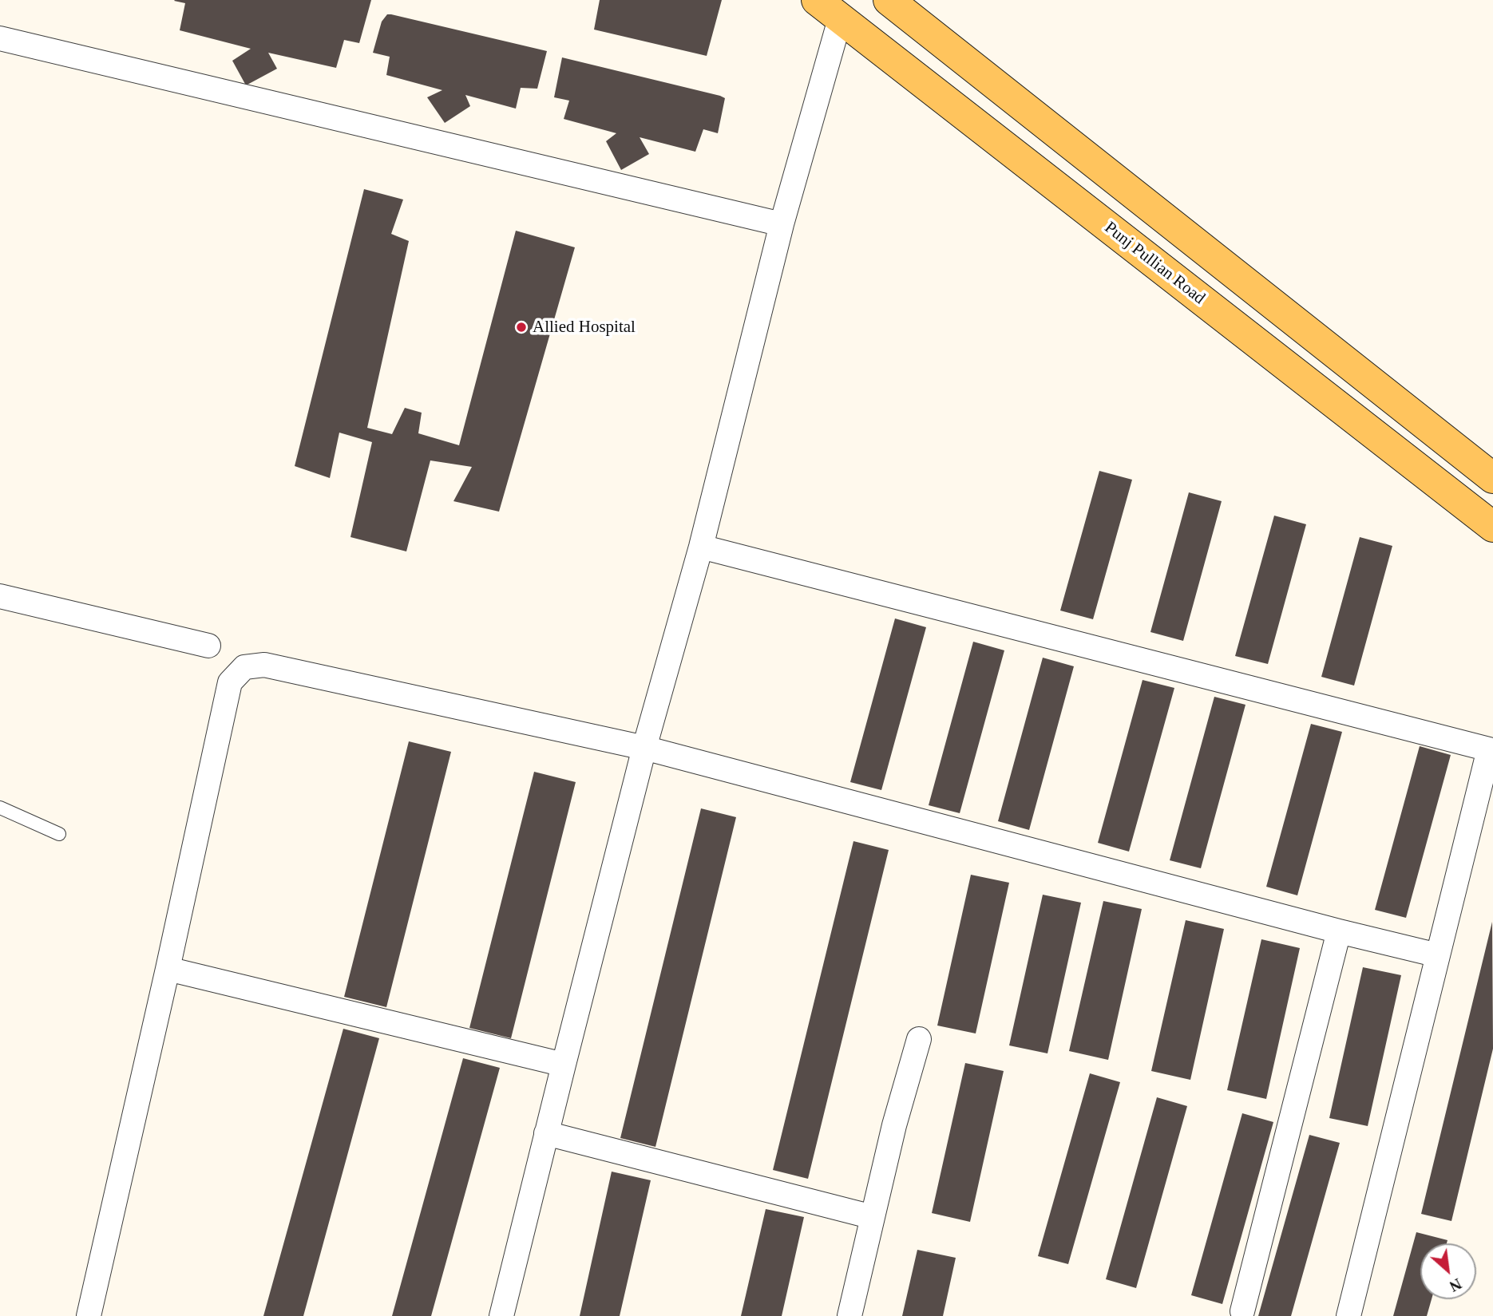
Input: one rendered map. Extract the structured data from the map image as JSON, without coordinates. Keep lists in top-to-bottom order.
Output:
{
  "streets": {
    "main road": ["Punj Pullian Road"]
  },
  "places": ["Allied Hospital"],
  "north": "bottom right"
}
